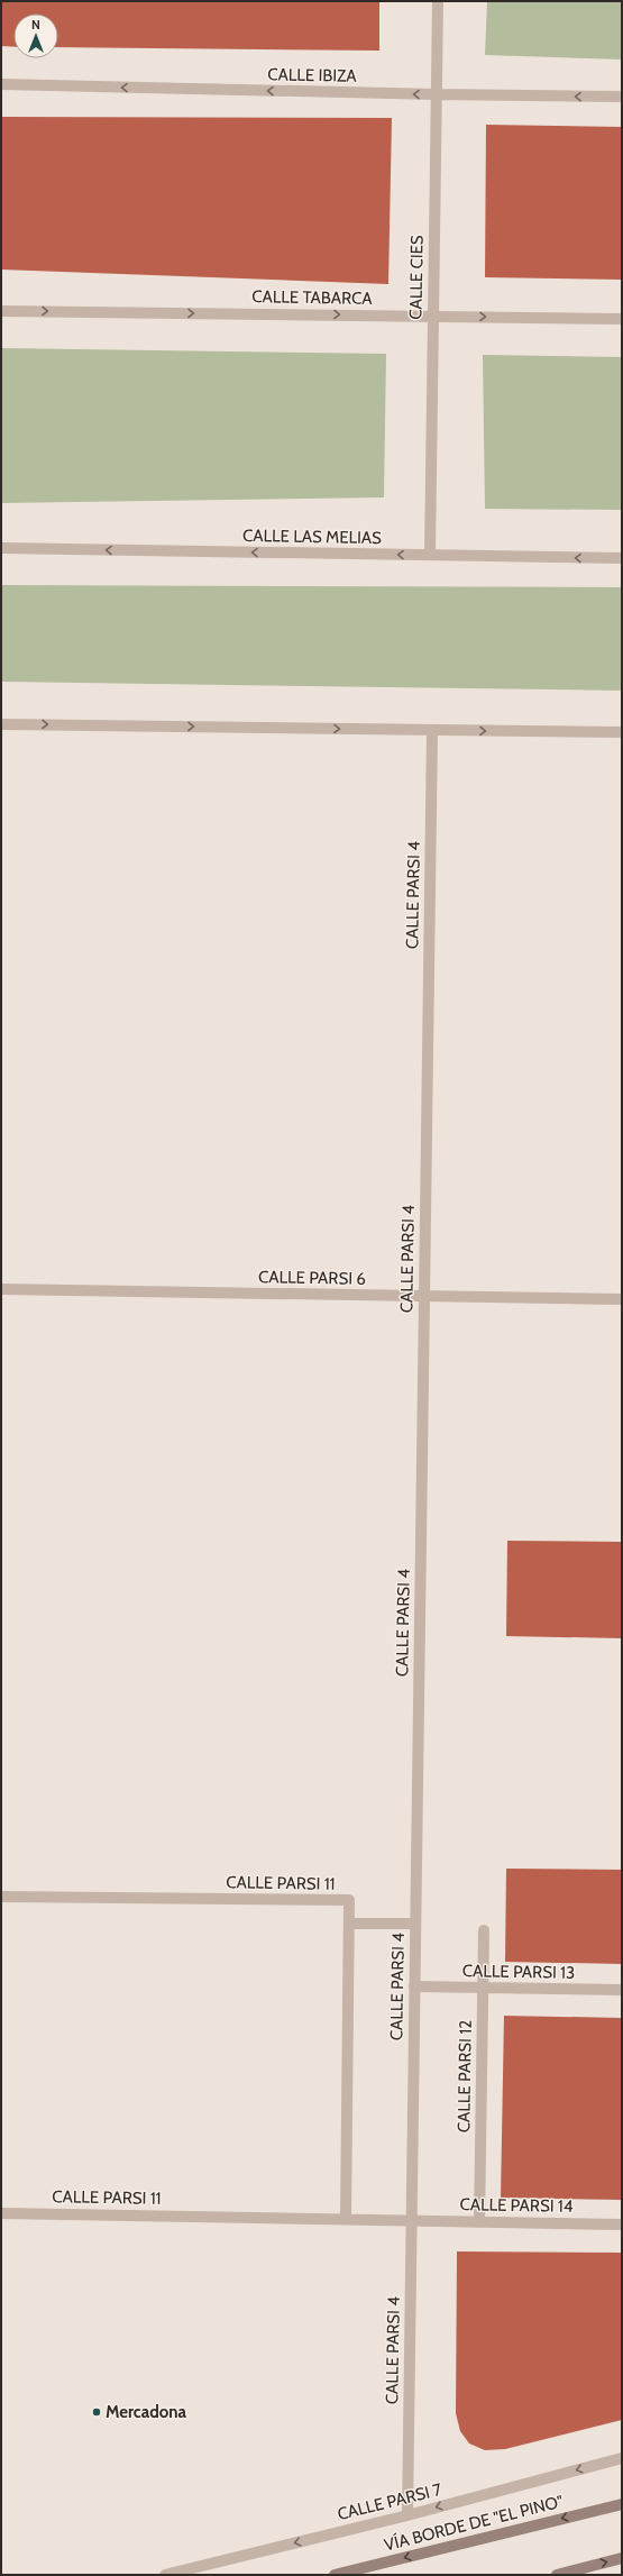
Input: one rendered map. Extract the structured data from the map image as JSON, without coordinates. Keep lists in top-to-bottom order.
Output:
{
  "streets": {
    "main road": ["VÍA BORDE DE \"EL PINO\""],
    "street": [
      "CALLE IBIZA",
      "CALLE CIES",
      "CALLE TABARCA",
      "CALLE LAS MELIAS",
      "CALLE PARSI 4",
      "CALLE PARSI 6",
      "CALLE PARSI 11",
      "CALLE PARSI 13",
      "CALLE PARSI 12",
      "CALLE PARSI 14",
      "CALLE PARSI 7"
    ]
  },
  "crossings": [
    ["CALLE IBIZA", "CALLE CIES"],
    ["CALLE CIES", "CALLE TABARCA"],
    ["CALLE CIES", "CALLE LAS MELIAS"],
    ["CALLE PARSI 4", "CALLE PARSI 6"],
    ["CALLE PARSI 4", "CALLE PARSI 11"],
    ["CALLE PARSI 4", "CALLE PARSI 13"],
    ["CALLE PARSI 4", "CALLE PARSI 14"],
    ["CALLE PARSI 4", "CALLE PARSI 7"],
    ["CALLE PARSI 11", "CALLE PARSI 14"],
    ["CALLE PARSI 13", "CALLE PARSI 12"],
    ["CALLE PARSI 12", "CALLE PARSI 14"]
  ],
  "one_way": [
    "CALLE IBIZA",
    "CALLE TABARCA",
    "CALLE LAS MELIAS",
    "CALLE PARSI 7",
    "VÍA BORDE DE \"EL PINO\""
  ],
  "places": ["Mercadona"],
  "north": "top"
}
